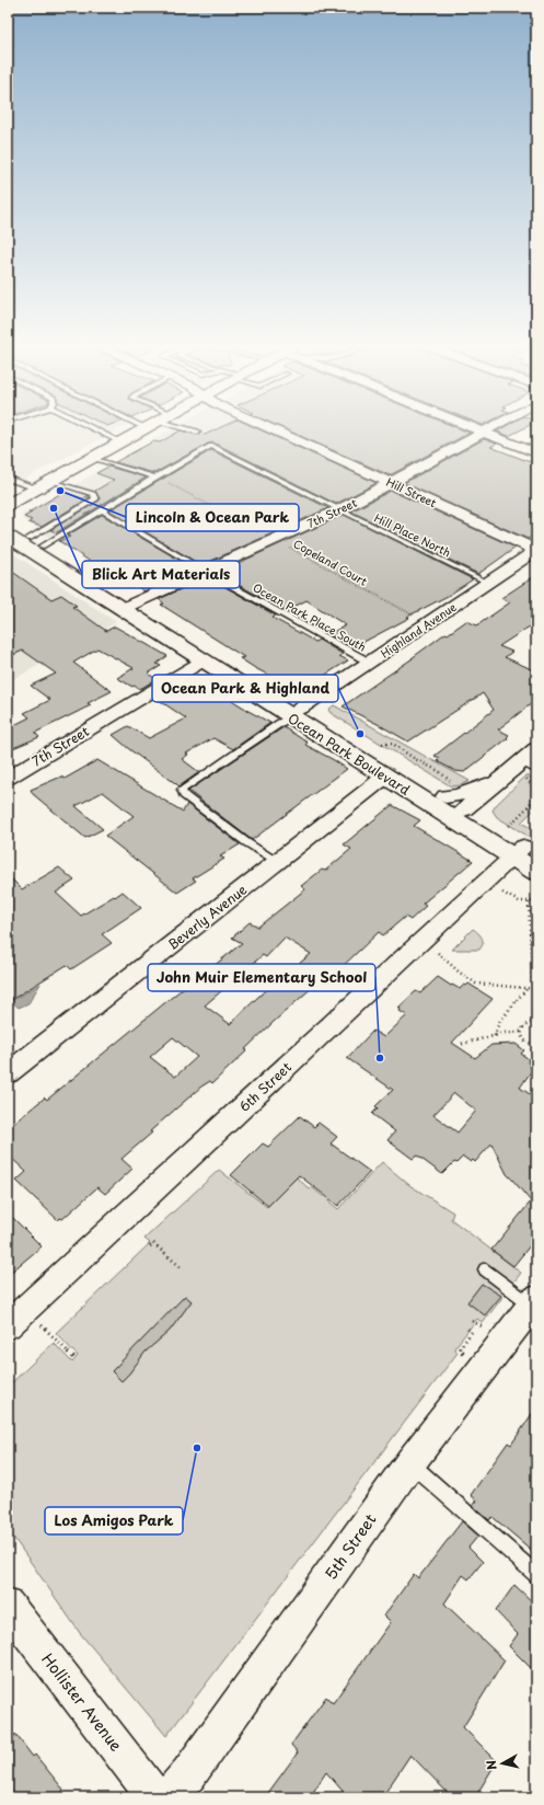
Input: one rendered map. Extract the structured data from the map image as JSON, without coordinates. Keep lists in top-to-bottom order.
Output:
{
  "streets": {
    "main road": ["Ocean Park Boulevard"],
    "street": [
      "Hill Street",
      "7th Street",
      "Highland Avenue",
      "Beverly Avenue",
      "6th Street",
      "5th Street",
      "Hollister Avenue"
    ],
    "lane": ["Hill Place North", "Ocean Park Place South"],
    "path": ["Copeland Court"]
  },
  "crossings": [
    ["Hill Street", "7th Street"],
    ["Hill Street", "Highland Avenue"],
    ["7th Street", "Hill Place North"],
    ["7th Street", "Copeland Court"],
    ["7th Street", "Ocean Park Place South"],
    ["7th Street", "Ocean Park Boulevard"],
    ["Hill Place North", "Copeland Court"],
    ["Hill Place North", "Highland Avenue"],
    ["Copeland Court", "Highland Avenue"],
    ["Ocean Park Place South", "Highland Avenue"],
    ["Highland Avenue", "Ocean Park Boulevard"],
    ["Ocean Park Boulevard", "Beverly Avenue"],
    ["Ocean Park Boulevard", "6th Street"]
  ],
  "places": [
    "Lincoln & Ocean Park",
    "Blick Art Materials",
    "Ocean Park & Highland",
    "John Muir Elementary School",
    "Los Amigos Park"
  ],
  "north": "left"
}
